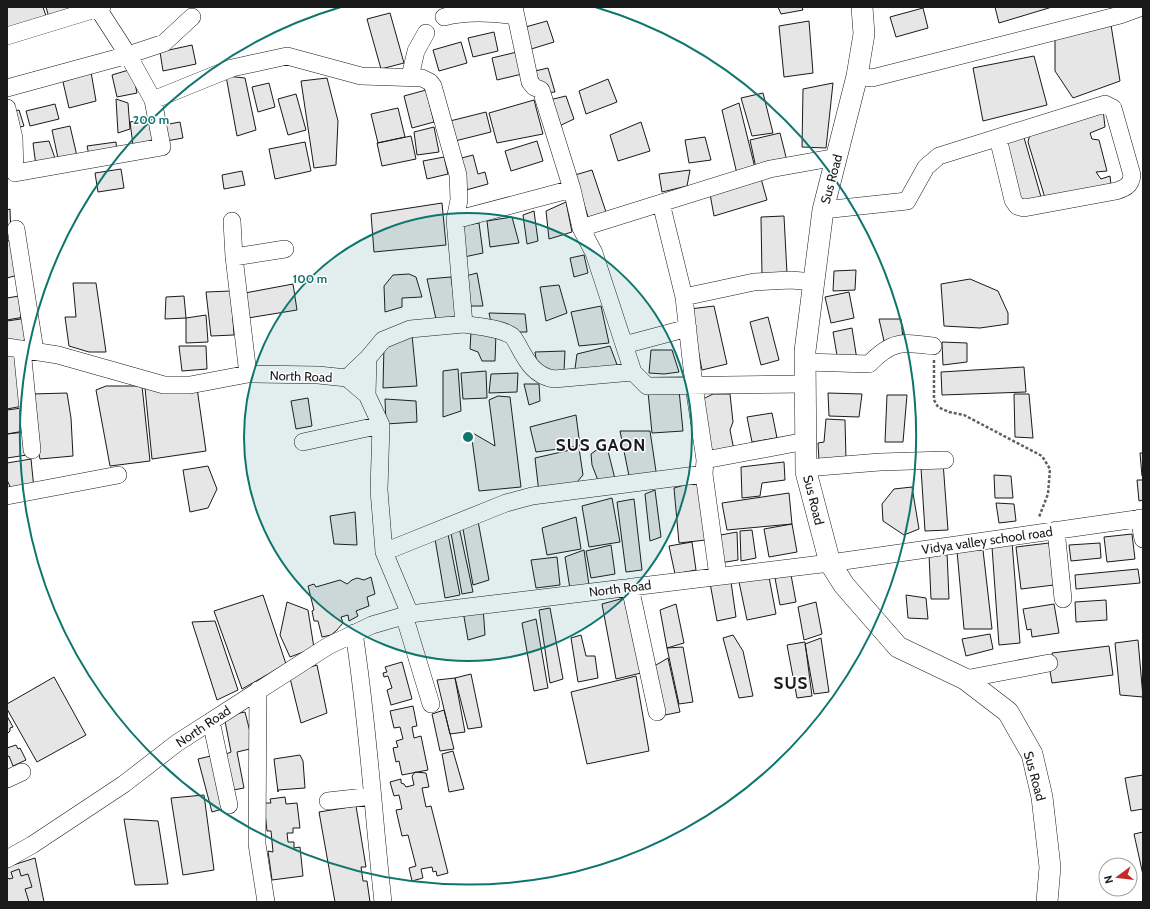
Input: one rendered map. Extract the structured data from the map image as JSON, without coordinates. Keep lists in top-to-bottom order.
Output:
{
  "streets": {
    "main road": ["Sus Road"],
    "street": ["North Road", "Vidya valley school road"]
  },
  "crossings": [
    ["Sus Road", "North Road"],
    ["Sus Road", "Vidya valley school road"],
    ["North Road", "Vidya valley school road"]
  ],
  "districts": ["SUS GAON", "SUS"],
  "north": "left",
  "rings": ["200 m", "100 m"]
}
